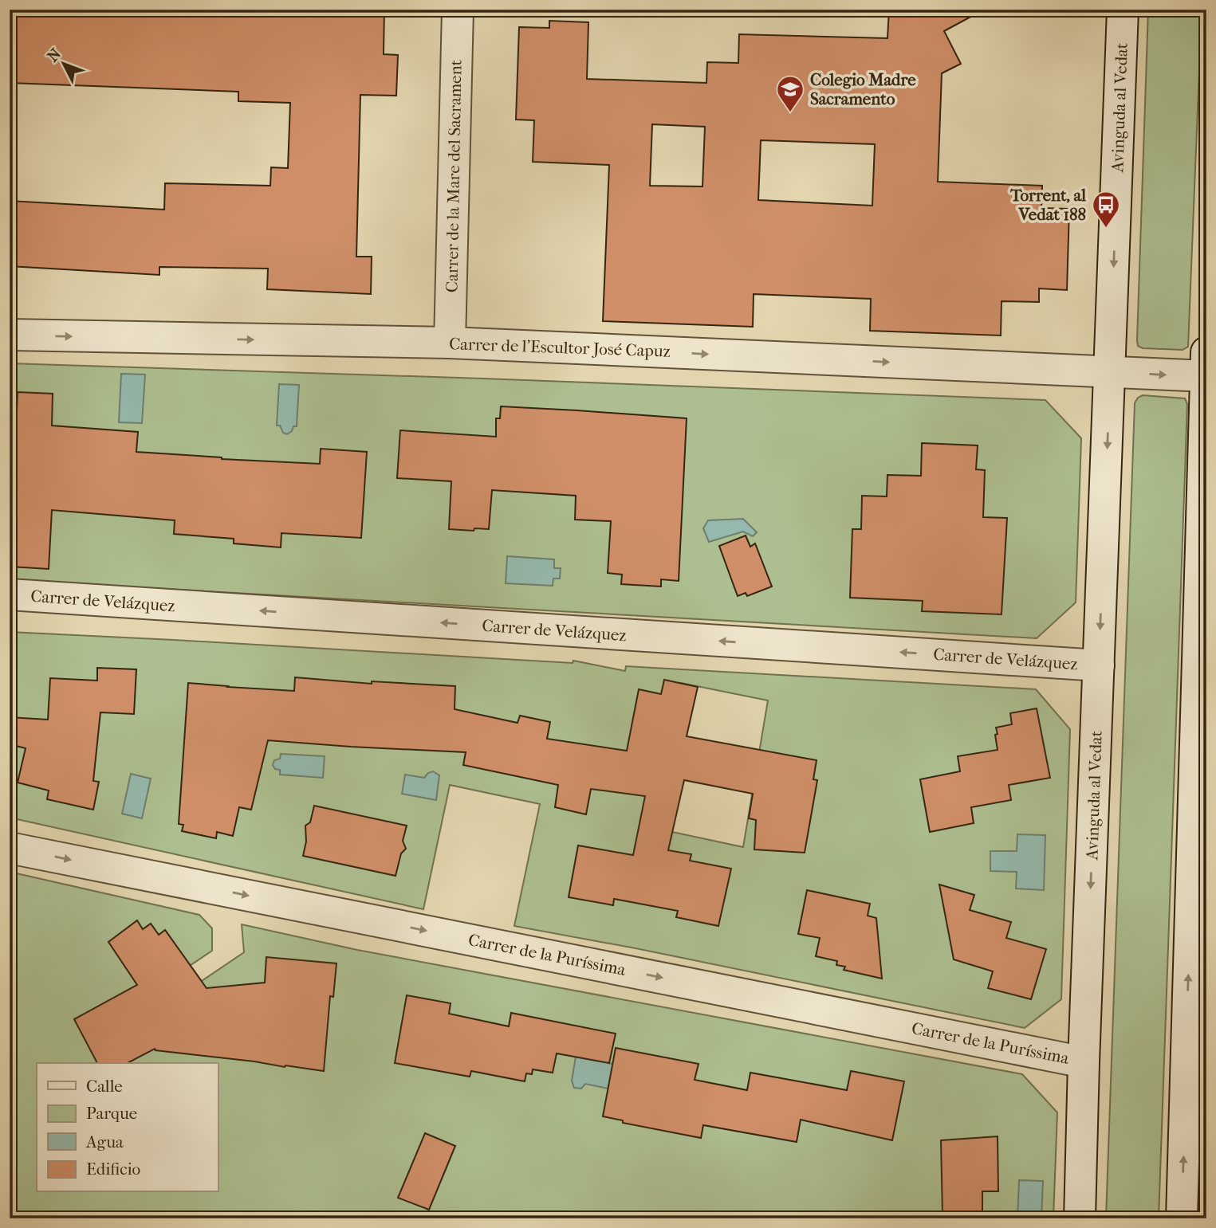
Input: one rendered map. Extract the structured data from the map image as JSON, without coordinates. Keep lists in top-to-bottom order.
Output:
{
  "streets": {
    "street": [
      "Avinguda al Vedat",
      "Carrer de la Mare del Sacrament",
      "Carrer de l'Escultor José Capuz",
      "Carrer de Velázquez",
      "Carrer de la Puríssima"
    ]
  },
  "crossings": [
    ["Avinguda al Vedat", "Carrer de l'Escultor José Capuz"],
    ["Avinguda al Vedat", "Carrer de Velázquez"],
    ["Avinguda al Vedat", "Carrer de la Puríssima"],
    ["Carrer de la Mare del Sacrament", "Carrer de l'Escultor José Capuz"]
  ],
  "one_way": ["Carrer de l'Escultor José Capuz", "Carrer de Velázquez", "Carrer de la Puríssima"],
  "places": {
    "school or university": ["Colegio Madre Sacramento"],
    "bus stop": ["Torrent, al Vedat 188"]
  },
  "legend": [
    "Calle",
    "Parque",
    "Agua",
    "Edificio"
  ],
  "north": "top left"
}
